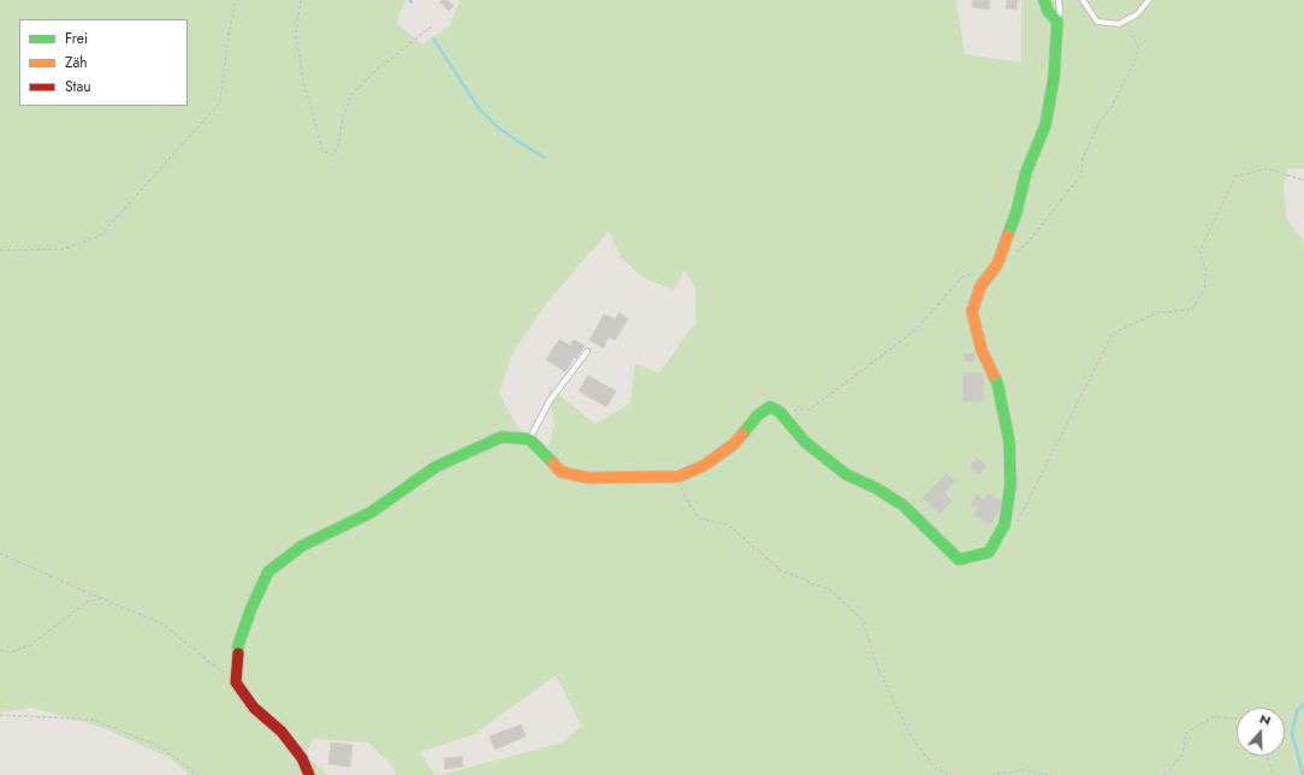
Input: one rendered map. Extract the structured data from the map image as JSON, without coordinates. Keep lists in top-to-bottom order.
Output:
{
  "legend": ["Frei", "Zäh", "Stau"],
  "north": "top"
}
